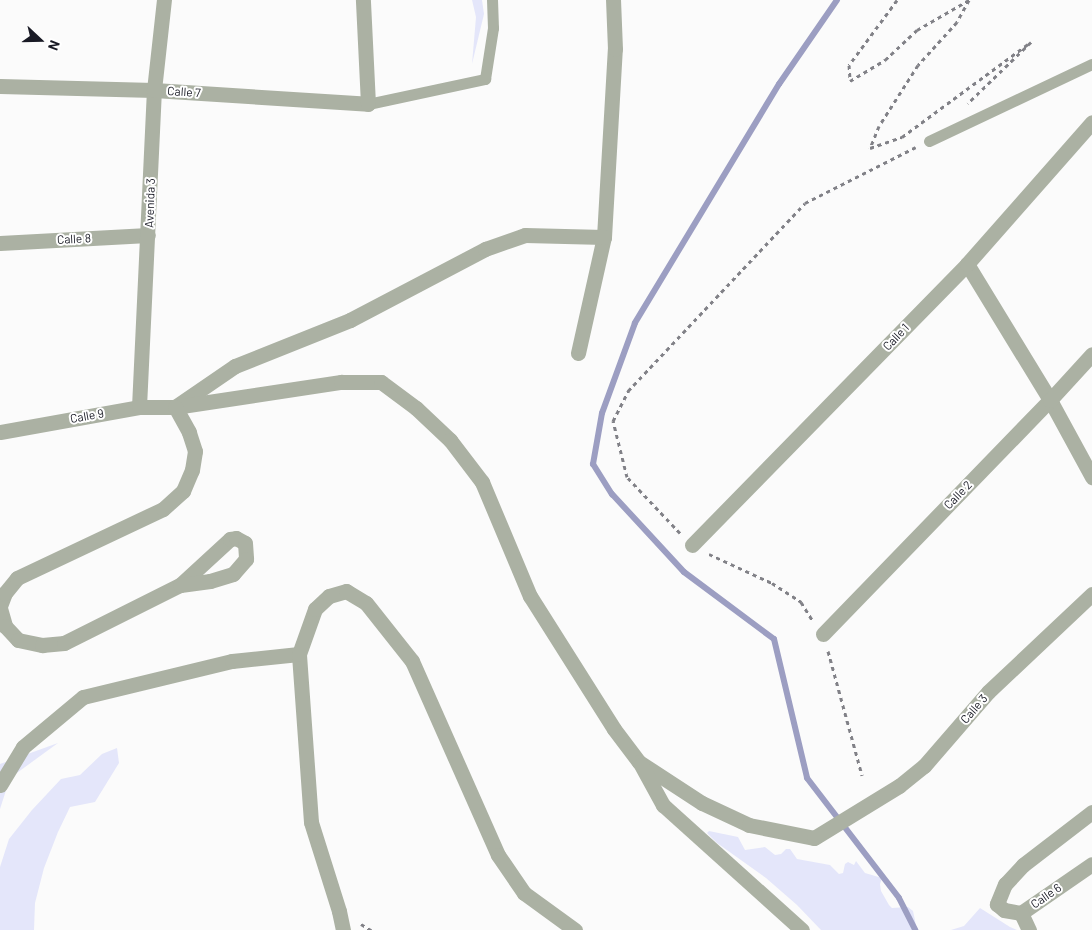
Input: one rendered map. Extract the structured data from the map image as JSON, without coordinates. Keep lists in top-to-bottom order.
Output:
{
  "streets": {
    "street": [
      "Calle 7",
      "Avenida 3",
      "Calle 8",
      "Calle 1",
      "Calle 9",
      "Calle 2",
      "Calle 3",
      "Calle 6"
    ]
  },
  "crossings": [
    ["Calle 7", "Avenida 3"],
    ["Avenida 3", "Calle 8"],
    ["Avenida 3", "Calle 9"],
    ["Calle 9", "Calle 3"]
  ],
  "north": "right"
}
